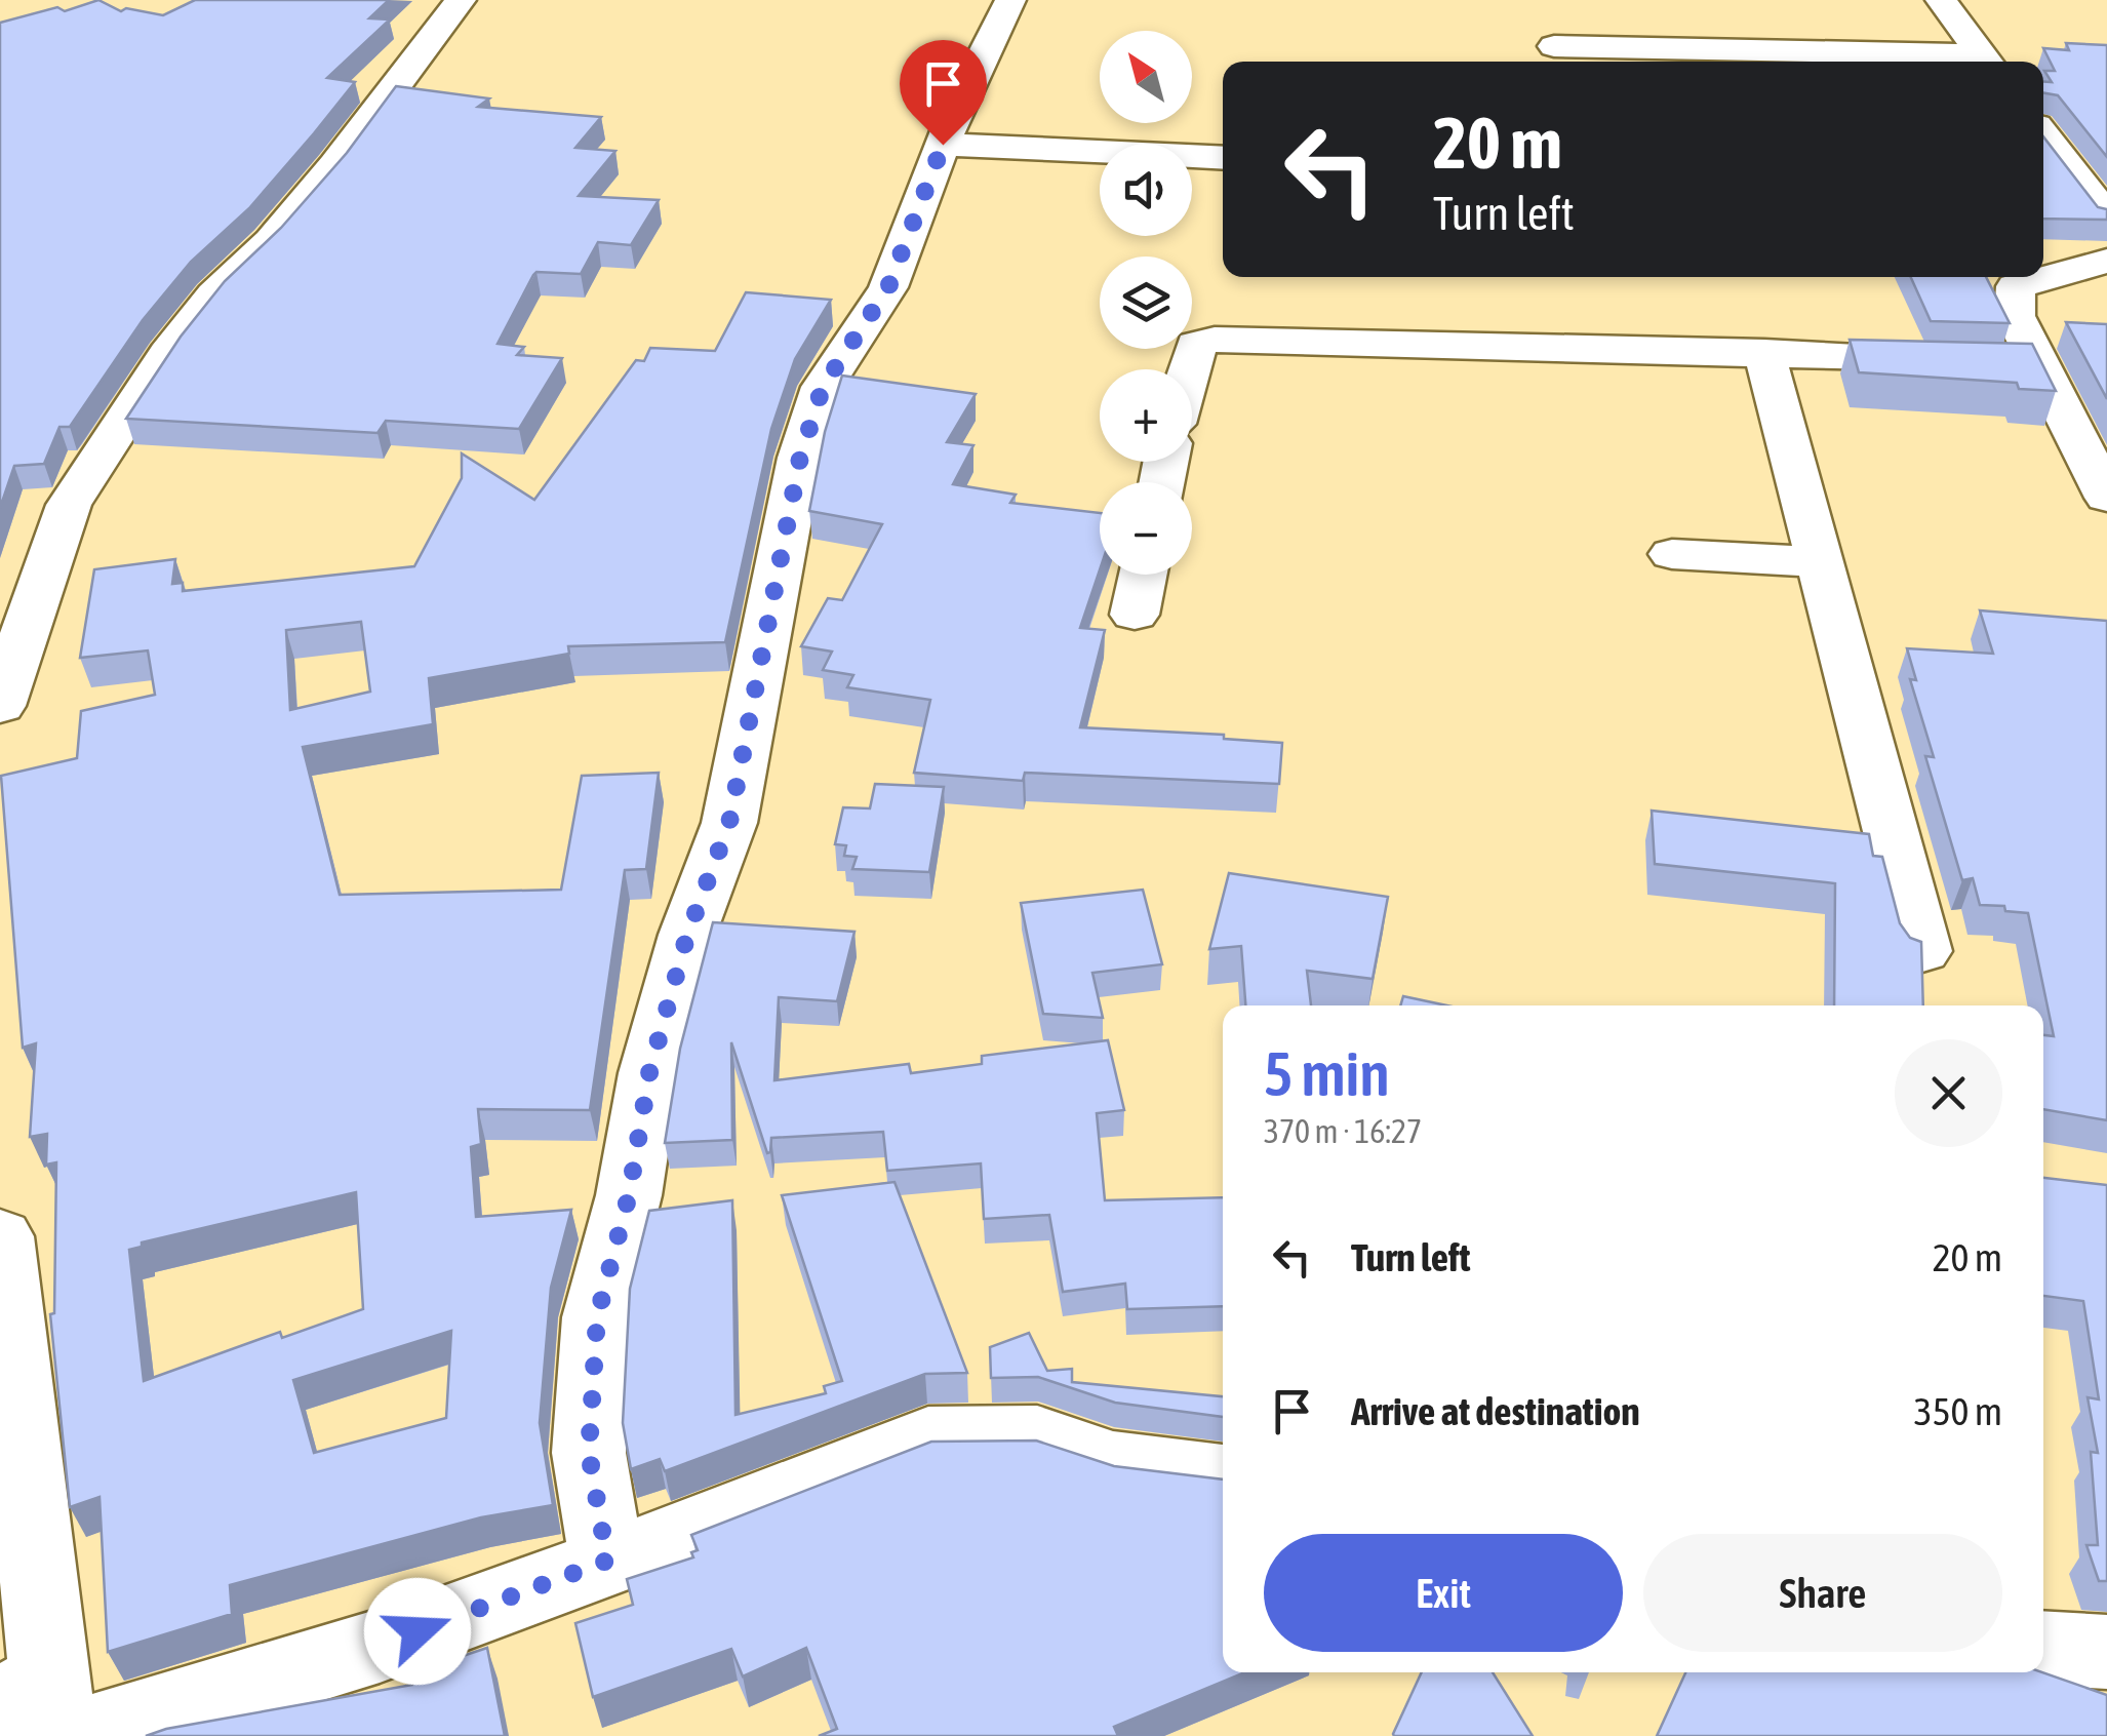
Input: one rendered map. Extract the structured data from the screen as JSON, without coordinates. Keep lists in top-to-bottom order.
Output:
{
  "north": "top left",
  "page": {
    "map_buttons": ["+", "−"],
    "turn": ["20 m", "Turn left"],
    "heading": ["5 min", "370 m · 16:27"],
    "list": [
      {
        "name": "Turn left",
        "value": "20 m"
      },
      {
        "name": "Arrive at destination",
        "value": "350 m"
      }
    ],
    "buttons": ["Exit", "Share"]
  }
}
